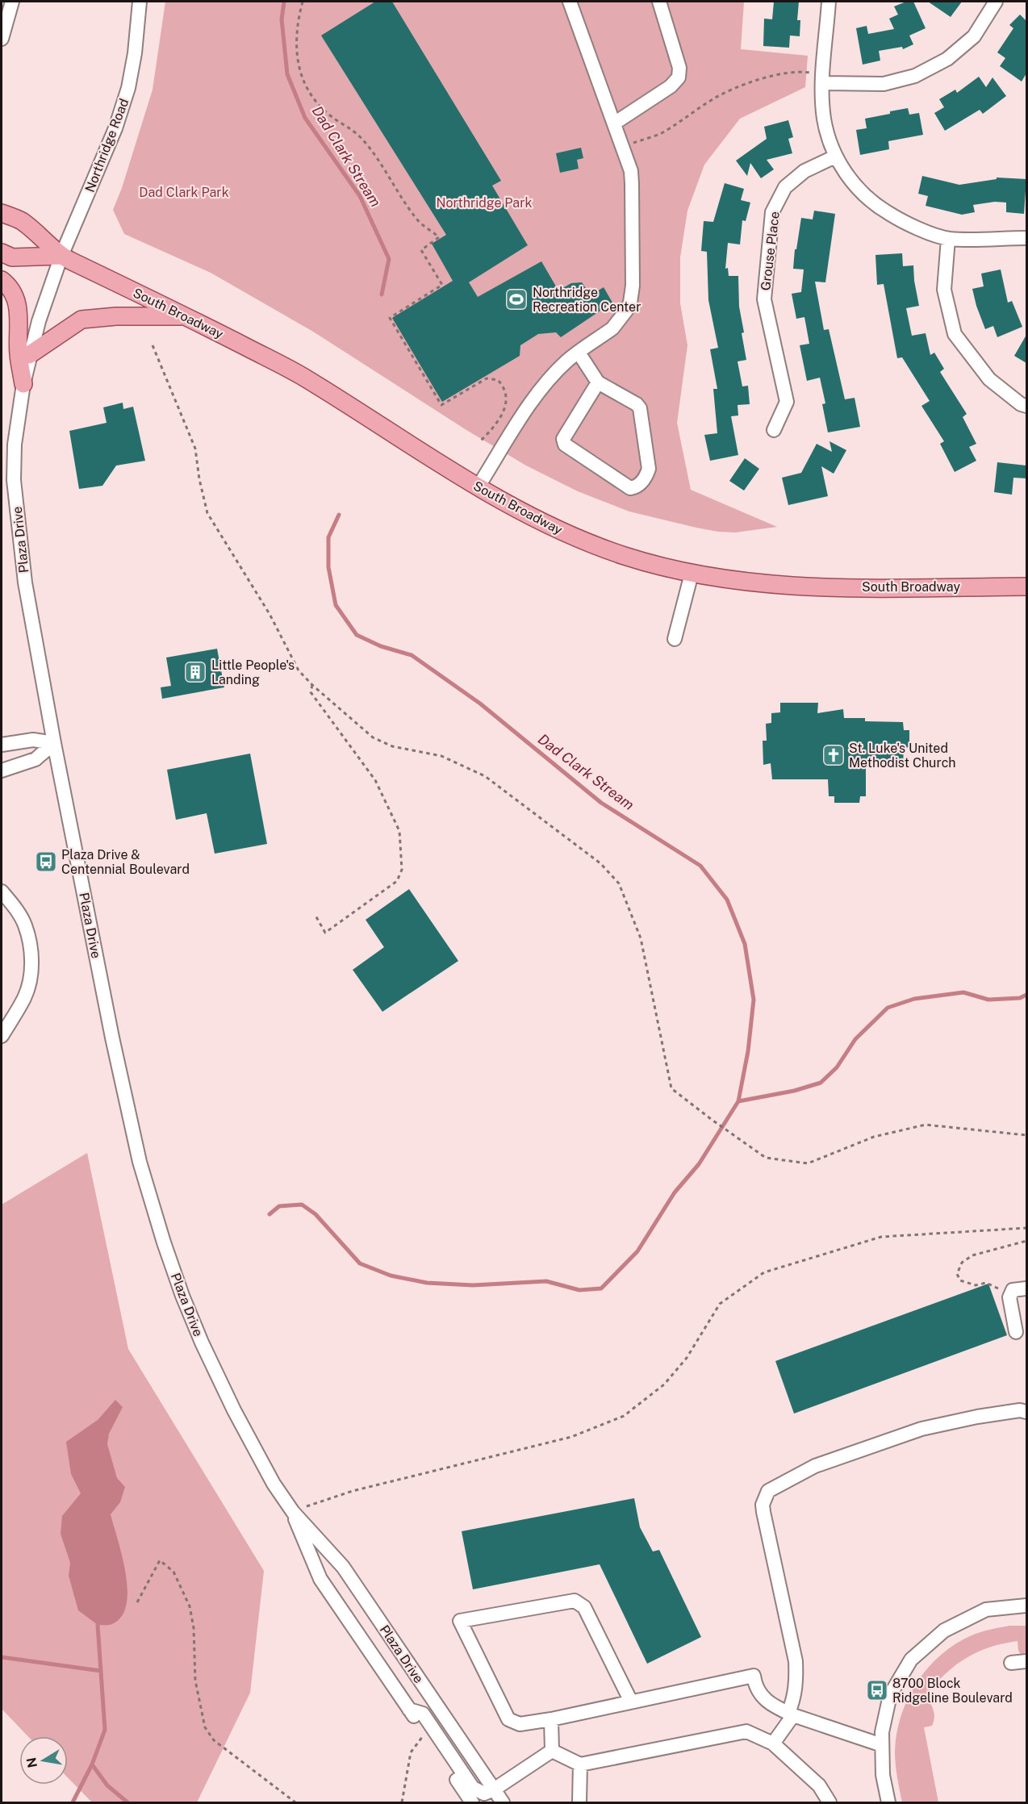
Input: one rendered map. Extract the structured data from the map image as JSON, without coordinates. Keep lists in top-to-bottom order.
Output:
{
  "streets": {
    "main road": ["South Broadway"],
    "street": ["Northridge Road", "Grouse Place", "Plaza Drive"]
  },
  "crossings": [
    ["Northridge Road", "South Broadway"],
    ["Northridge Road", "Plaza Drive"],
    ["South Broadway", "Plaza Drive"]
  ],
  "water": ["Dad Clark Stream"],
  "parks": ["Dad Clark Park", "Northridge Park"],
  "places": {
    "sports": ["Northridge Recreation Center"],
    "building": ["Little People's Landing"],
    "church": ["St. Luke's United Methodist Church"],
    "bus stop": ["Plaza Drive & Centennial Boulevard", "8700 Block Ridgeline Boulevard"]
  },
  "north": "left"
}
